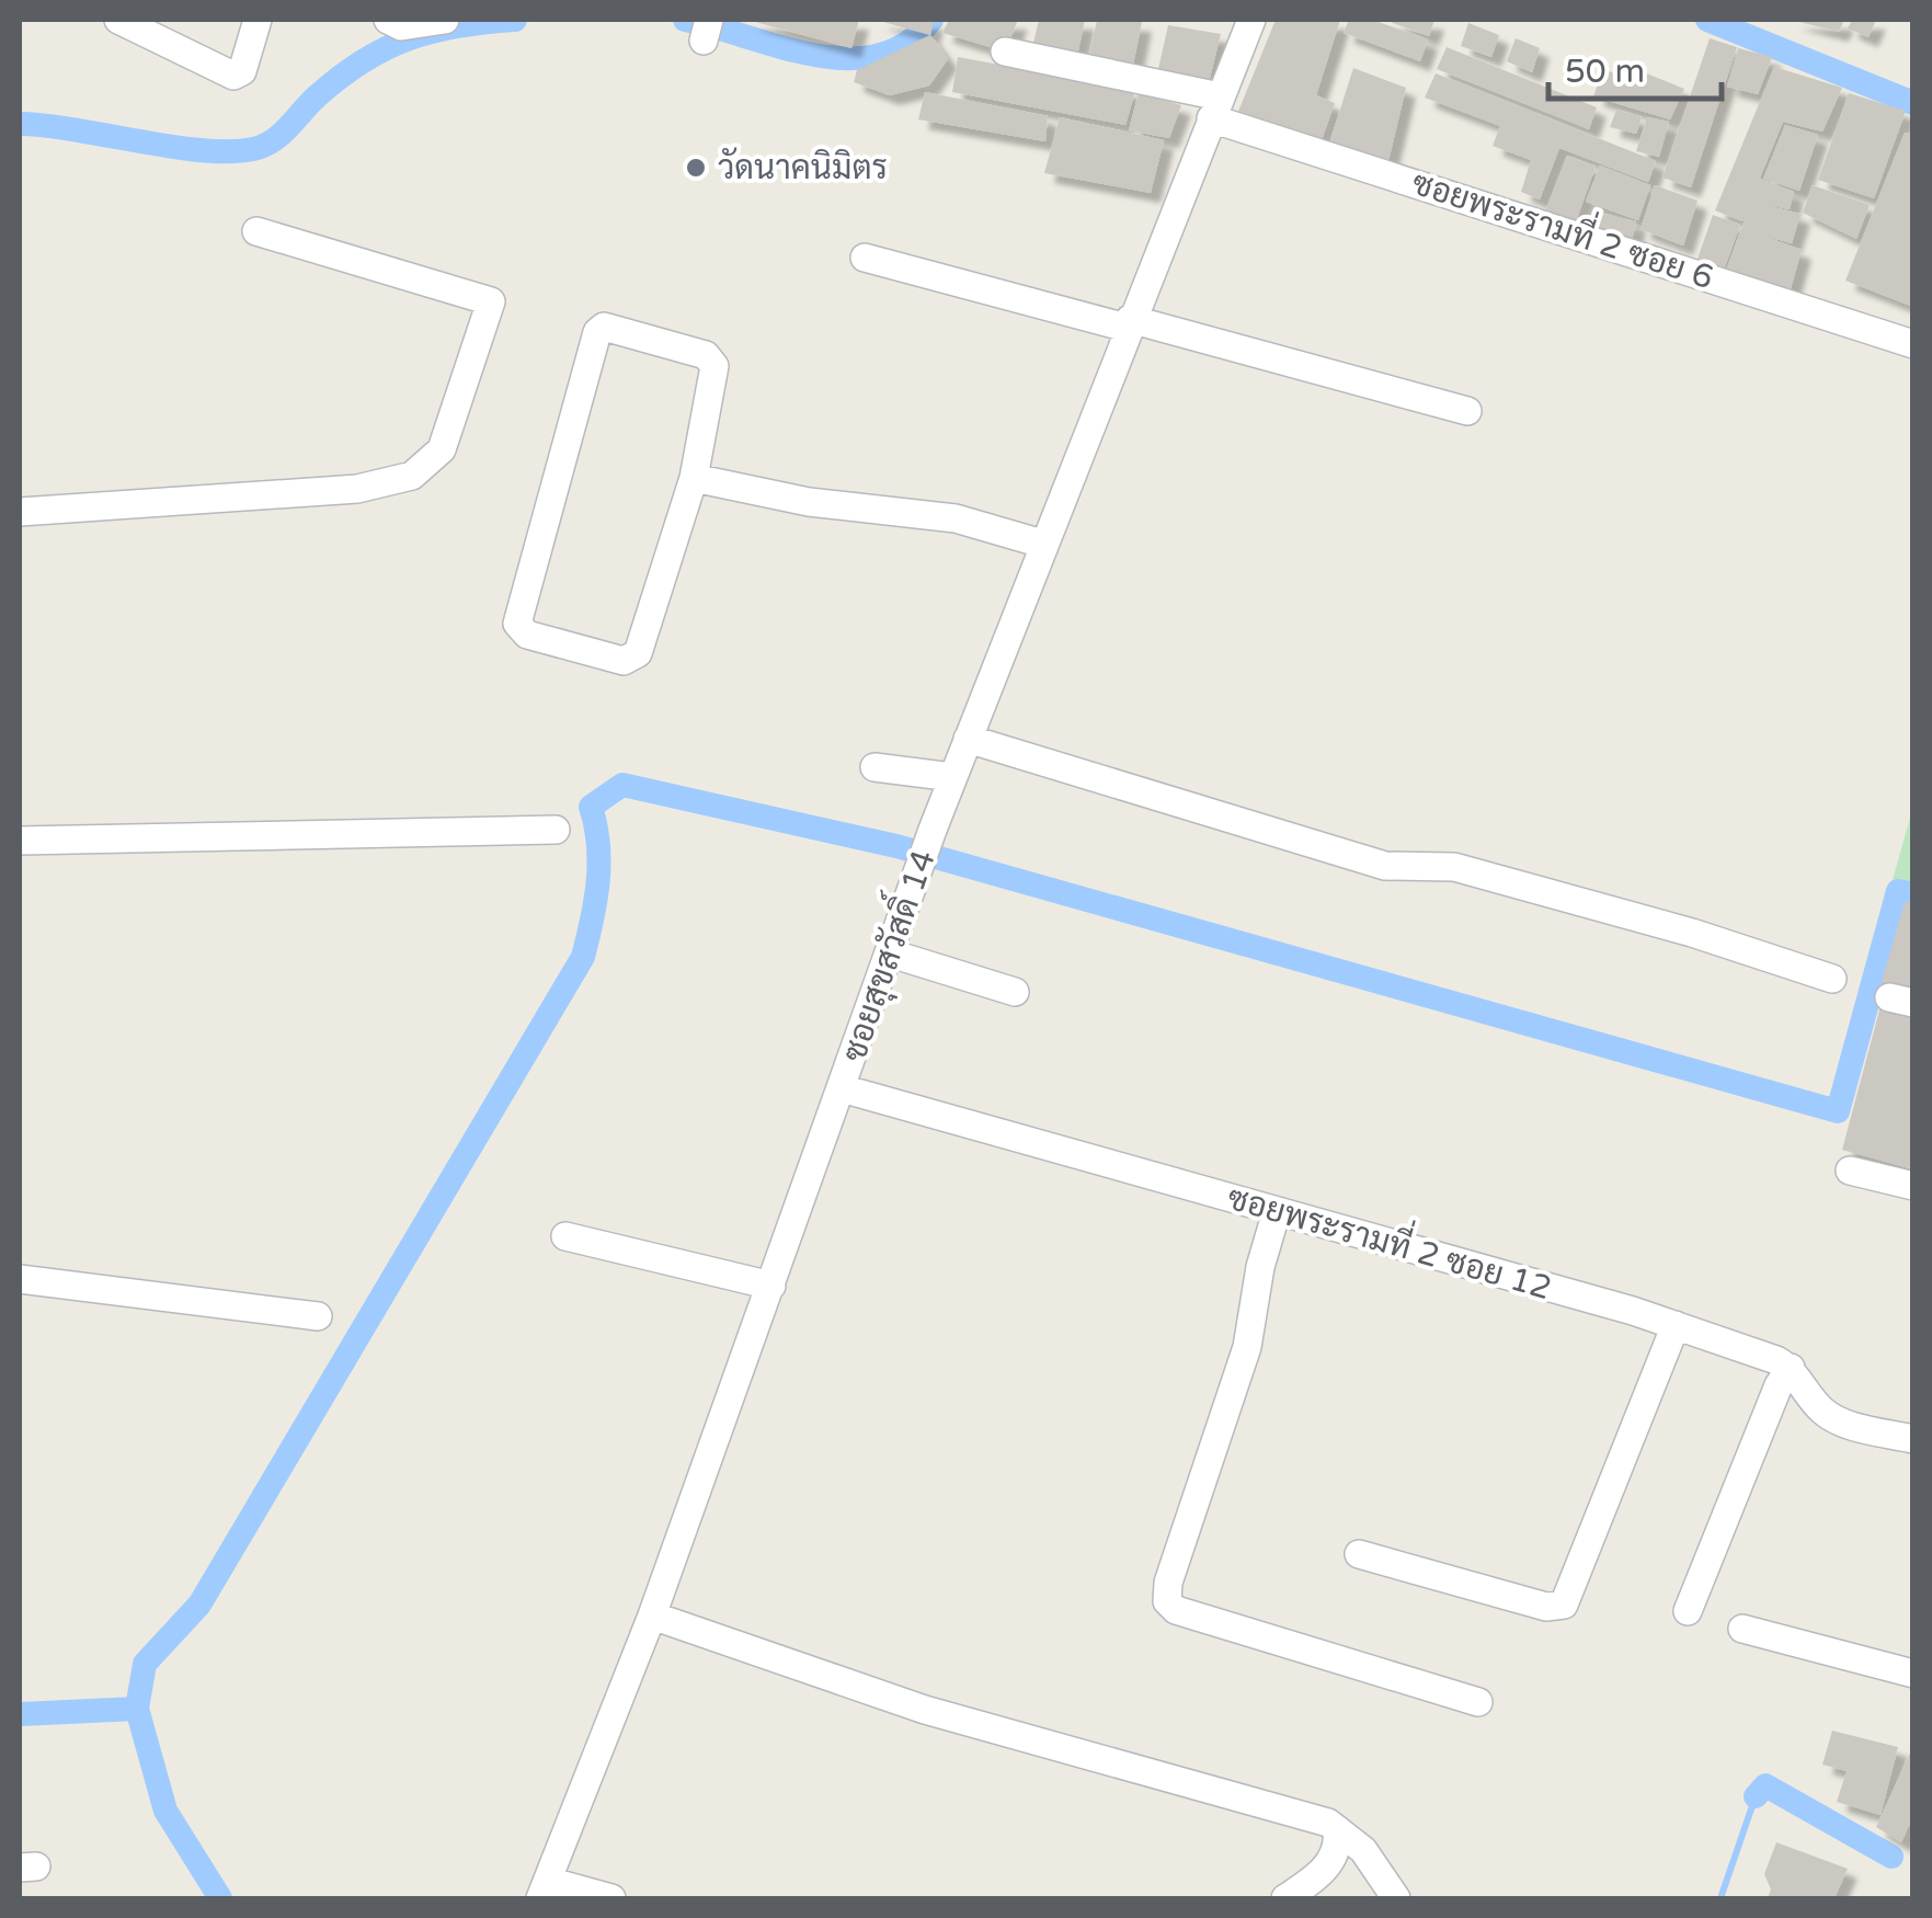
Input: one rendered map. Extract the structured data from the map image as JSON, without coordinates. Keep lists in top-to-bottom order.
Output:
{
  "streets": {
    "street": ["ซอยพระรามที่ 2 ซอย 6", "ซอยสุขสวัสดิ์ 14", "ซอยพระรามที่ 2 ซอย 12"]
  },
  "crossings": [
    ["ซอยพระรามที่ 2 ซอย 6", "ซอยสุขสวัสดิ์ 14"],
    ["ซอยสุขสวัสดิ์ 14", "ซอยพระรามที่ 2 ซอย 12"]
  ],
  "places": ["วัดนาคนิมิตร"],
  "scale_bar": "50 m"
}
